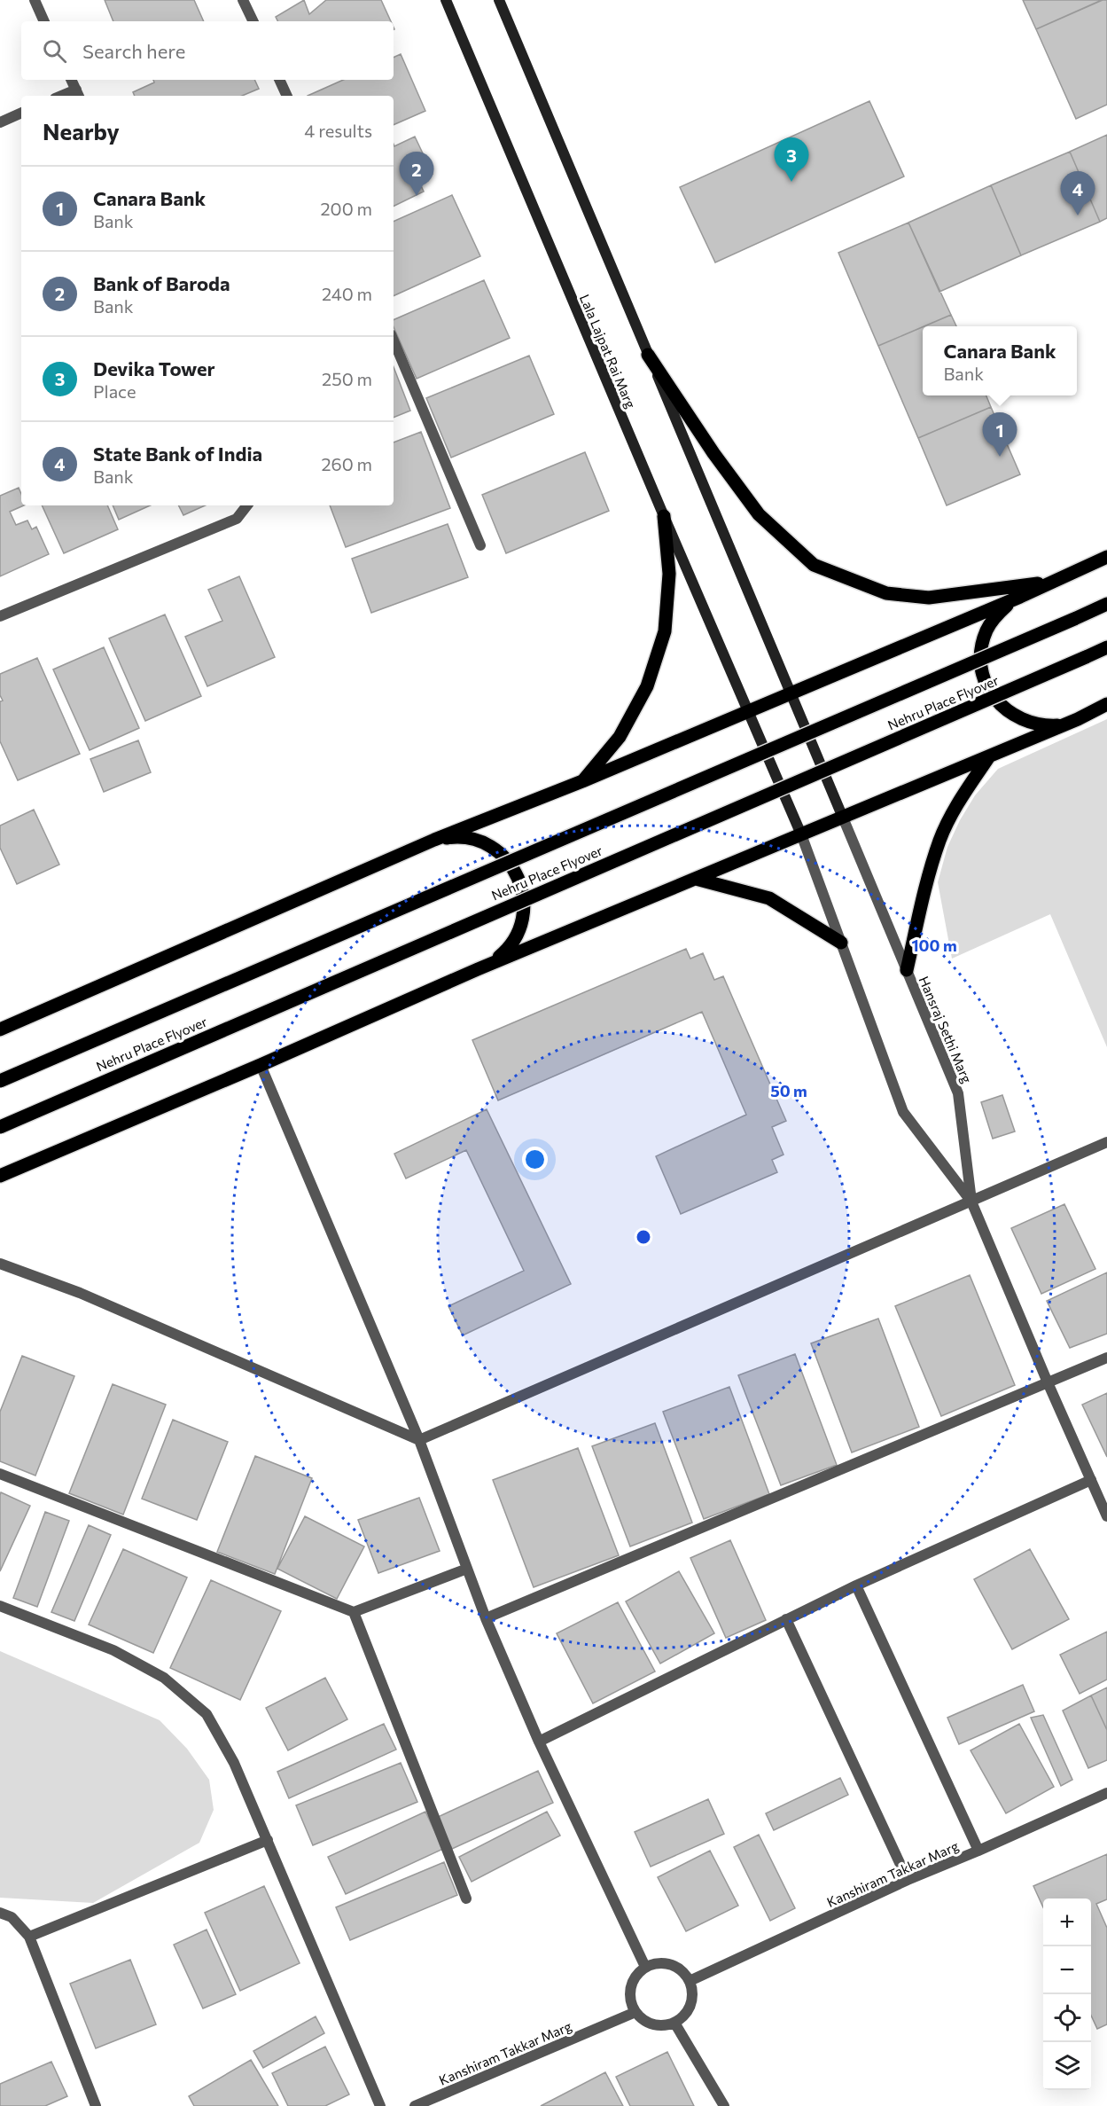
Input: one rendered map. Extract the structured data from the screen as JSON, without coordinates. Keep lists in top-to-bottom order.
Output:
{
  "streets": {
    "main road": ["Lala Lajpat Rai Marg", "Nehru Place Flyover"],
    "street": ["Hansraj Sethi Marg", "Kanshiram Takkar Marg"]
  },
  "crossings": [
    ["Lala Lajpat Rai Marg", "Hansraj Sethi Marg"]
  ],
  "page": {
    "search": "Search here",
    "heading": ["Nearby", "4 results"],
    "pins": [
      "3",
      "2",
      "4",
      "1"
    ],
    "list": [
      {
        "mark": "1",
        "name": "Canara Bank",
        "note": "Bank",
        "value": "200 m"
      },
      {
        "mark": "2",
        "name": "Bank of Baroda",
        "note": "Bank",
        "value": "240 m"
      },
      {
        "mark": "3",
        "name": "Devika Tower",
        "note": "Place",
        "value": "250 m"
      },
      {
        "mark": "4",
        "name": "State Bank of India",
        "note": "Bank",
        "value": "260 m"
      }
    ],
    "popup": ["Canara Bank", "Bank"],
    "map_buttons": ["+", "−"]
  },
  "rings": ["100 m", "50 m"]
}
